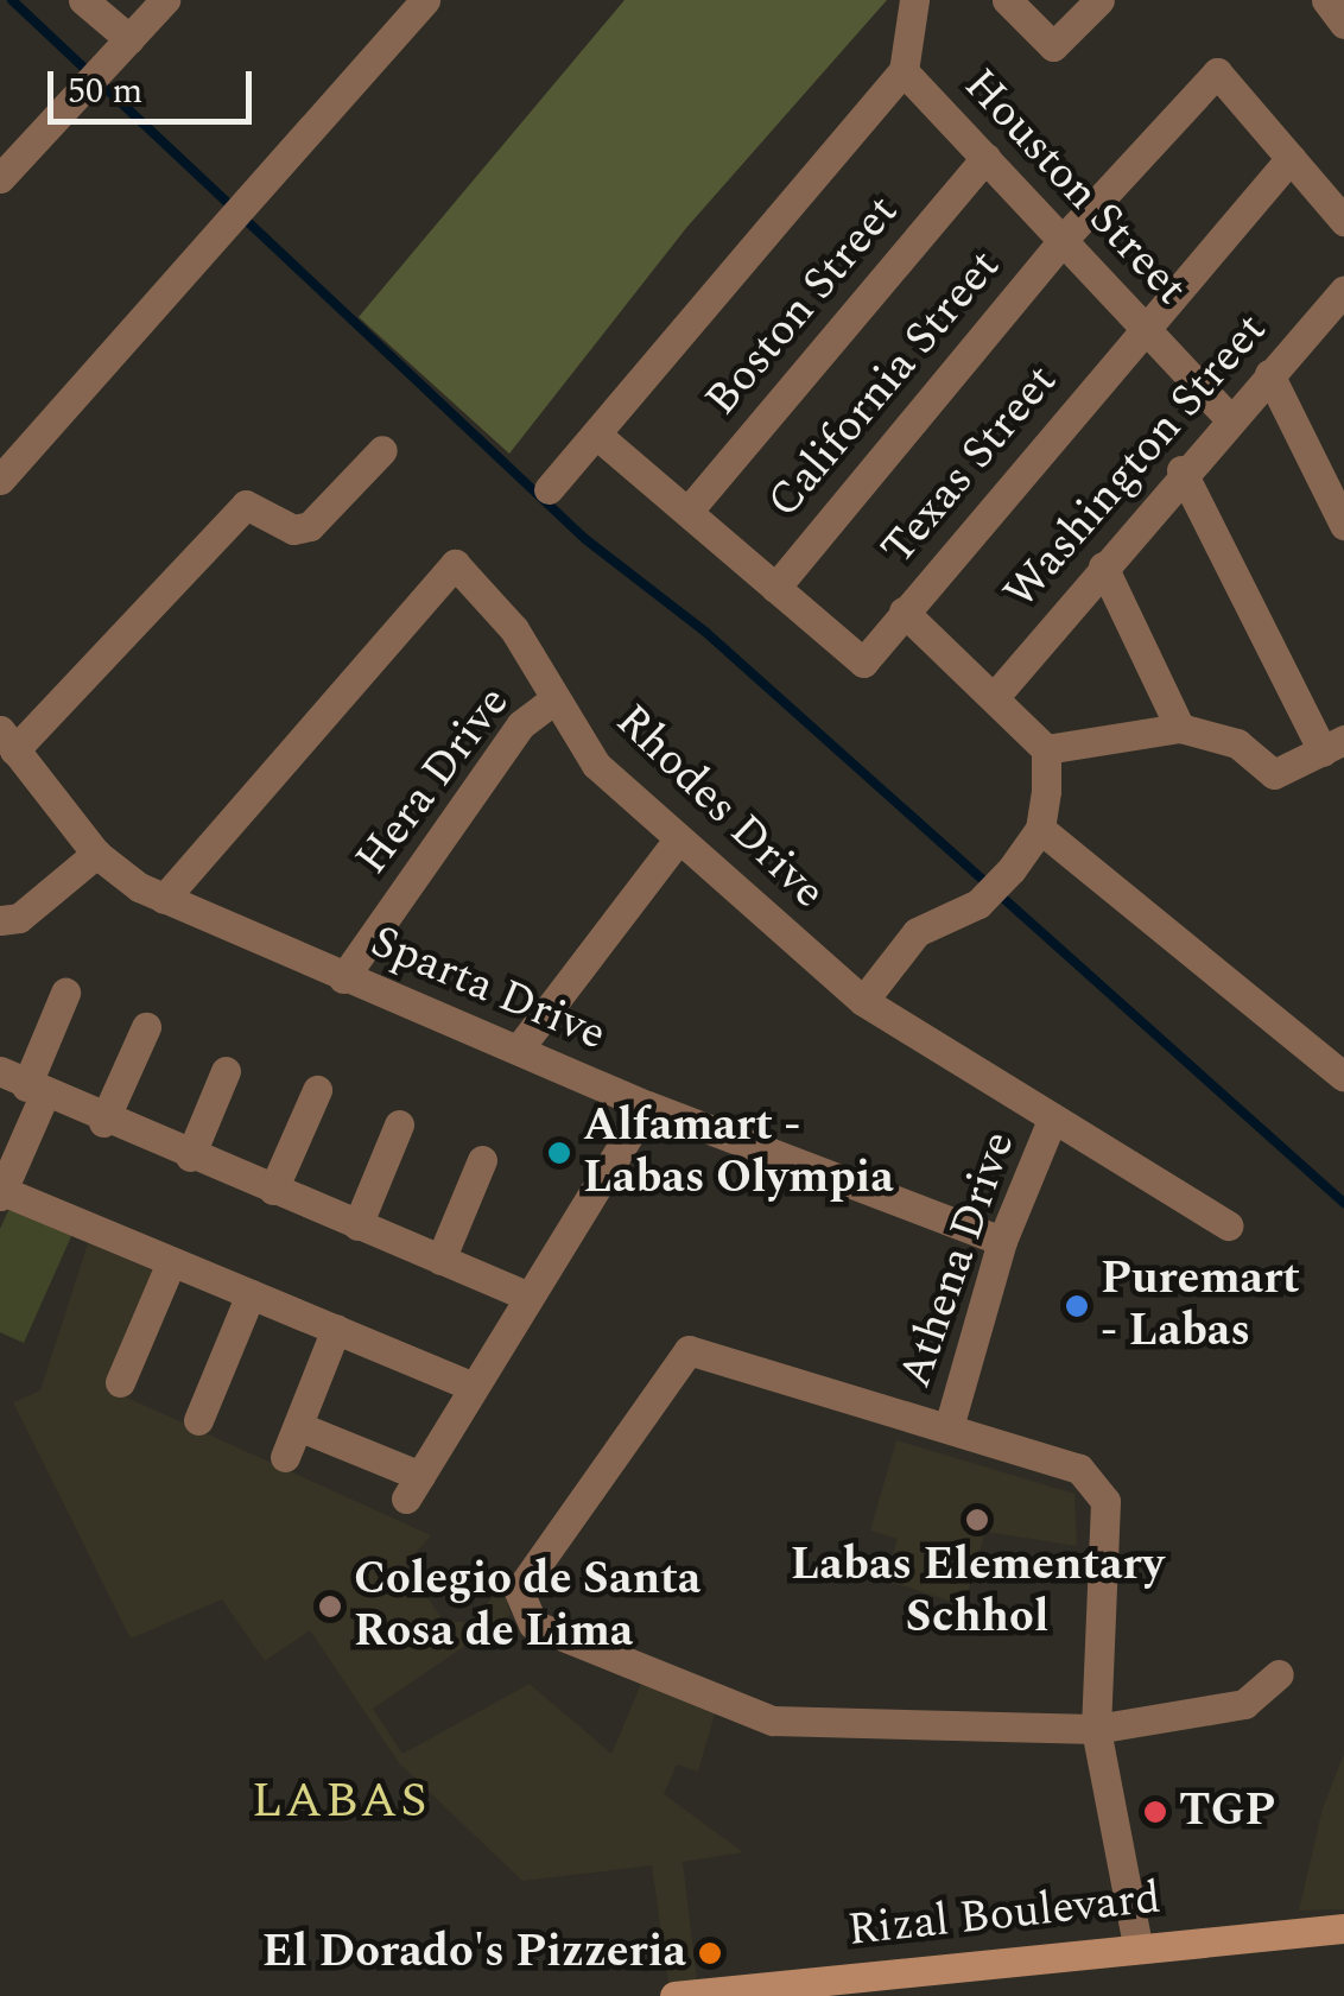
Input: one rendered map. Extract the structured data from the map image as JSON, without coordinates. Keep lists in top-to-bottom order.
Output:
{
  "streets": {
    "main road": ["Rizal Boulevard"],
    "street": [
      "Houston Street",
      "Boston Street",
      "California Street",
      "Washington Street",
      "Texas Street",
      "Hera Drive",
      "Rhodes Drive",
      "Sparta Drive",
      "Athena Drive"
    ]
  },
  "crossings": [
    ["Houston Street", "Boston Street"],
    ["Houston Street", "California Street"],
    ["Houston Street", "Washington Street"],
    ["Houston Street", "Texas Street"],
    ["California Street", "Texas Street"],
    ["Hera Drive", "Rhodes Drive"],
    ["Hera Drive", "Sparta Drive"],
    ["Rhodes Drive", "Sparta Drive"],
    ["Rhodes Drive", "Athena Drive"],
    ["Sparta Drive", "Athena Drive"]
  ],
  "districts": ["LABAS"],
  "places": [
    "Alfamart - Labas Olympia",
    "Puremart - Labas",
    "Labas Elementary Schhol",
    "Colegio de Santa Rosa de Lima",
    "TGP",
    "El Dorado's Pizzeria"
  ],
  "scale_bar": "50 m"
}
